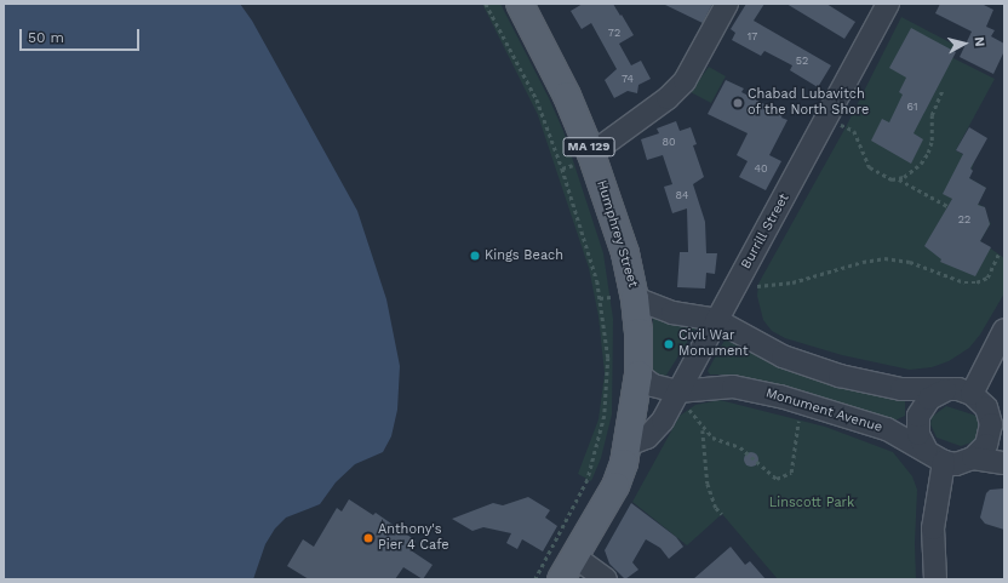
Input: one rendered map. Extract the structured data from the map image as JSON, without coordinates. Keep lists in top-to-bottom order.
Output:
{
  "streets": {
    "main road": ["MA 129", "Humphrey Street"],
    "street": ["Burrill Street", "Monument Avenue"]
  },
  "crossings": [
    ["Burrill Street", "Humphrey Street"],
    ["Burrill Street", "Monument Avenue"],
    ["Humphrey Street", "Monument Avenue"]
  ],
  "parks": ["Linscott Park"],
  "places": [
    "Chabad Lubavitch of the North Shore",
    "Kings Beach",
    "Civil War Monument",
    "Anthony's Pier 4 Cafe"
  ],
  "house_numbers": [
    "72",
    "17",
    "52",
    "74",
    "61",
    "80",
    "40",
    "84",
    "22"
  ],
  "scale_bar": "50 m",
  "north": "right"
}
